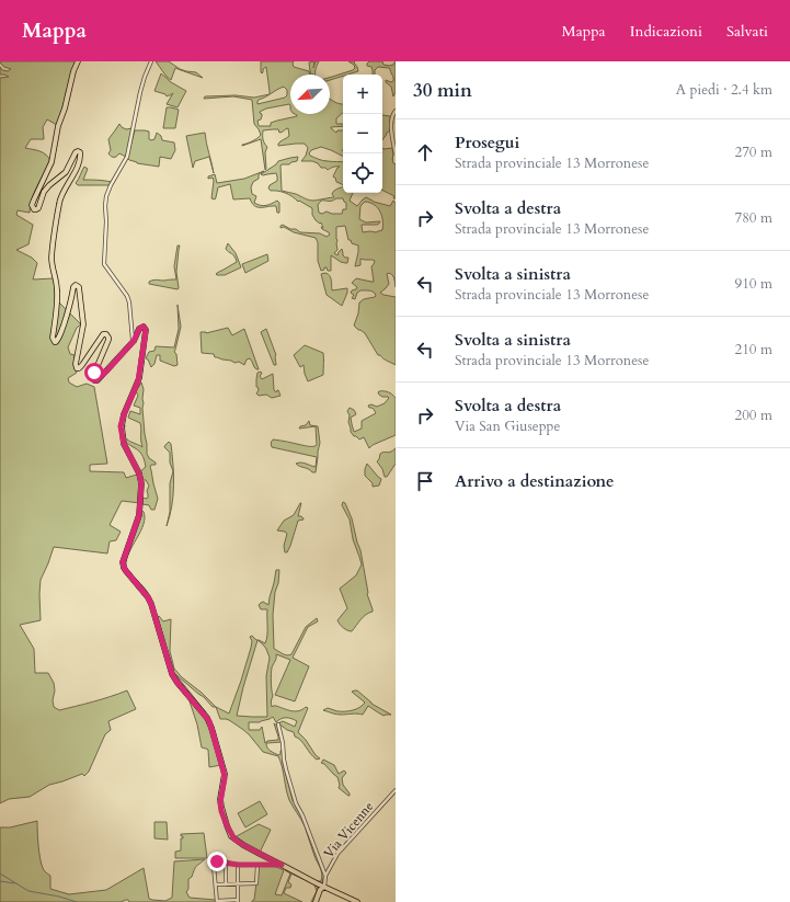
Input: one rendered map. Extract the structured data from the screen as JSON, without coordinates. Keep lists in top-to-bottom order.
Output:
{
  "streets": {
    "street": ["Via Vicenne"]
  },
  "north": "bottom left",
  "page": {
    "header": "Mappa",
    "nav": ["Mappa", "Indicazioni", "Salvati"],
    "heading": ["30 min", "A piedi · 2.4 km"],
    "map_buttons": ["+", "−"],
    "list": [
      ["Prosegui", "Strada provinciale 13 Morronese", "270 m"],
      ["Svolta a destra", "Strada provinciale 13 Morronese", "780 m"],
      ["Svolta a sinistra", "Strada provinciale 13 Morronese", "910 m"],
      ["Svolta a sinistra", "Strada provinciale 13 Morronese", "210 m"],
      ["Svolta a destra", "Via San Giuseppe", "200 m"],
      "Arrivo a destinazione"
    ]
  }
}
